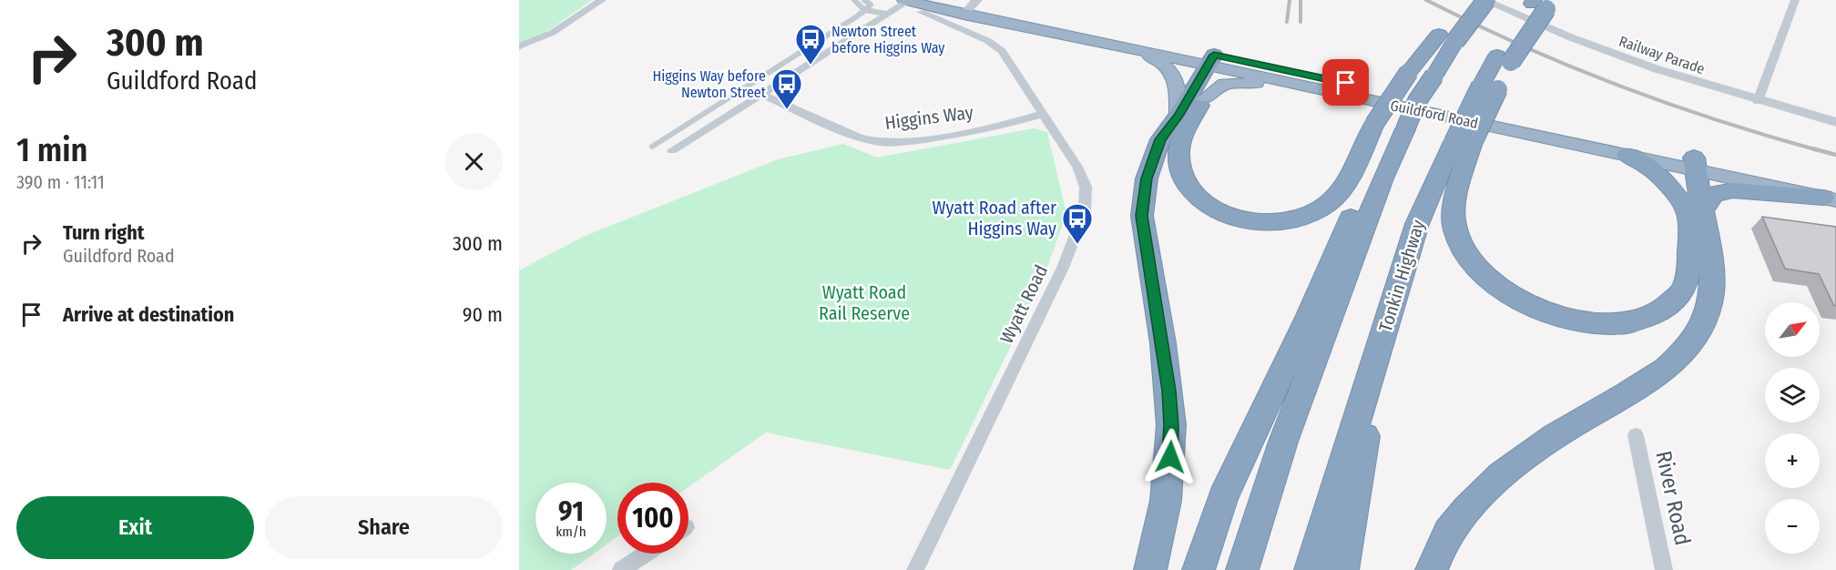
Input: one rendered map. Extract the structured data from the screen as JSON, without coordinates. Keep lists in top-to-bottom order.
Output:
{
  "streets": {
    "highway": ["Guildford Road", "Tonkin Highway"],
    "street": [
      "Railway Parade",
      "Higgins Way",
      "Wyatt Road",
      "River Road"
    ]
  },
  "crossings": [
    ["Higgins Way", "Wyatt Road"]
  ],
  "parks": ["Wyatt Road Rail Reserve"],
  "places": {
    "bus stop": ["Newton Street before Higgins Way", "Higgins Way before Newton Street", "Wyatt Road after Higgins Way"]
  },
  "north": "top right",
  "page": {
    "turn": ["300 m", "Guildford Road"],
    "heading": ["1 min", "390 m · 11:11"],
    "list": [
      {
        "name": "Turn right",
        "note": "Guildford Road",
        "value": "300 m"
      },
      {
        "name": "Arrive at destination",
        "value": "90 m"
      }
    ],
    "map_buttons": ["+", "−"],
    "speed": "91 km/h",
    "limit": "100",
    "buttons": ["Exit", "Share"]
  }
}
